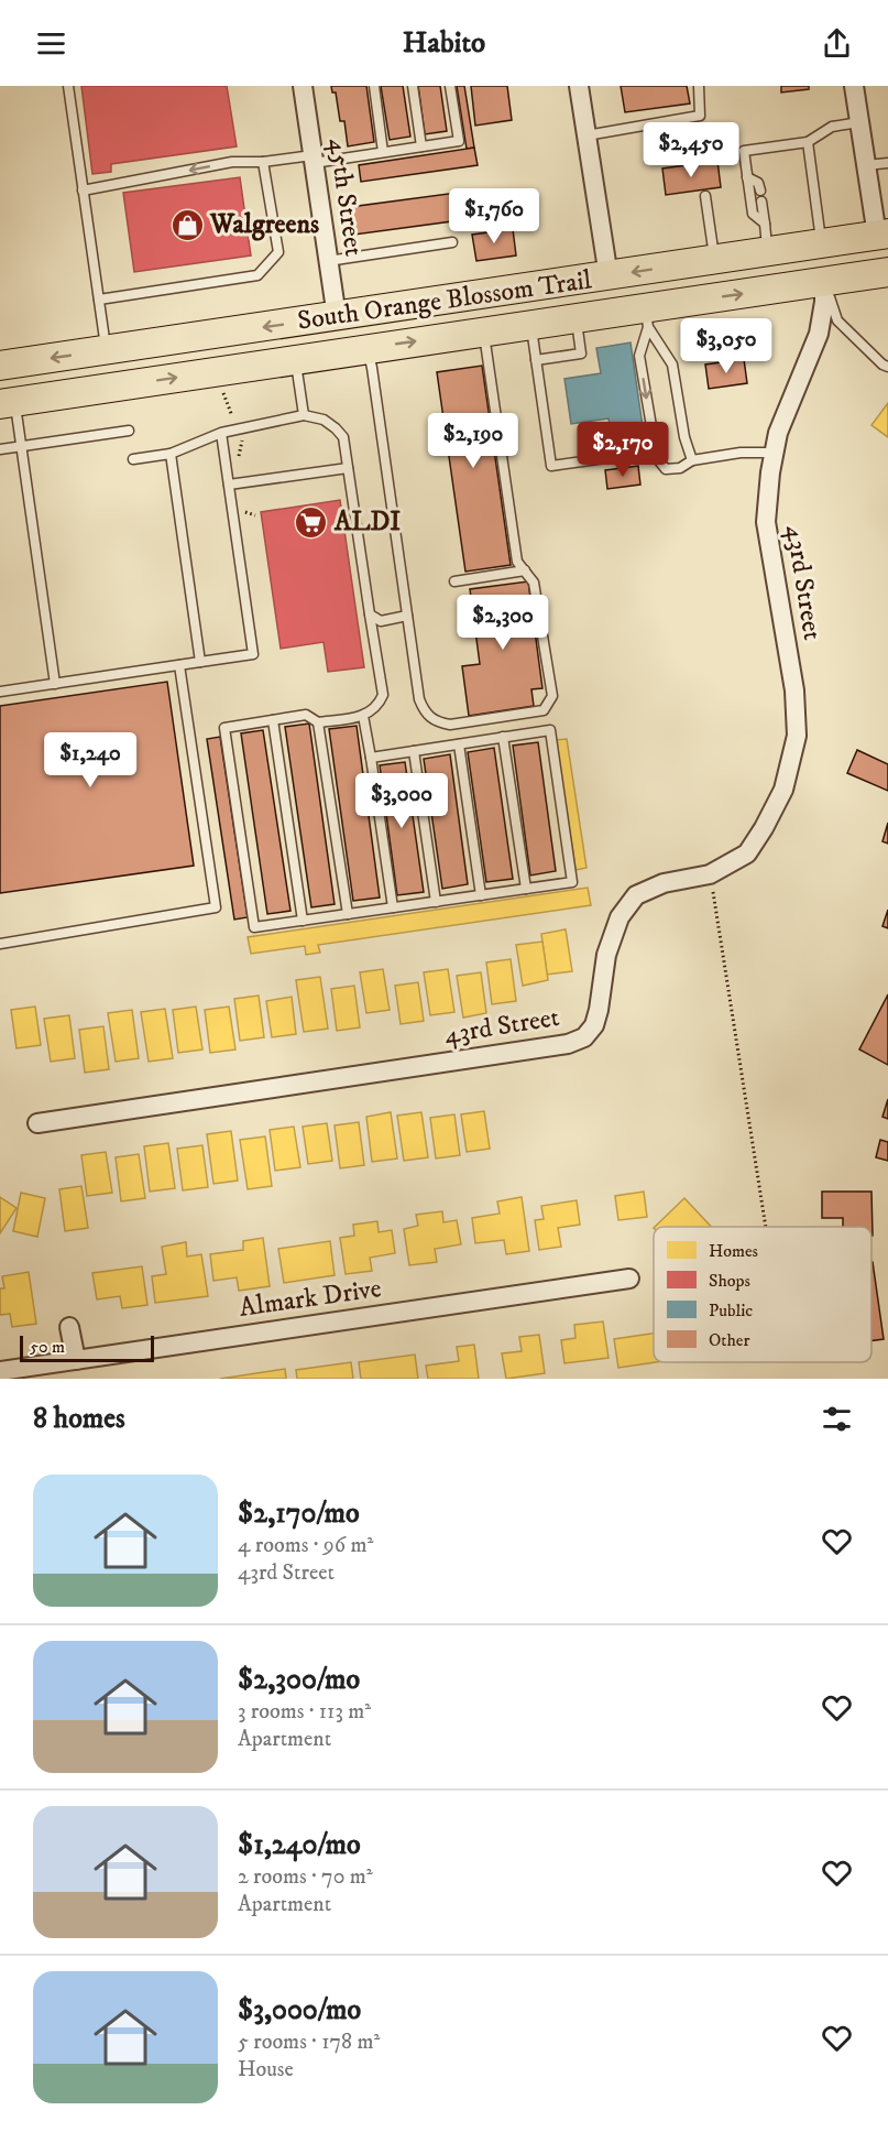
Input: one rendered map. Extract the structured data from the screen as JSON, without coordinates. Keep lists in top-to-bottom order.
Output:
{
  "streets": {
    "main road": ["South Orange Blossom Trail"],
    "street": ["45th Street", "43rd Street", "Almark Drive"]
  },
  "crossings": [
    ["45th Street", "South Orange Blossom Trail"],
    ["South Orange Blossom Trail", "43rd Street"]
  ],
  "places": {
    "shop": ["Walgreens"],
    "supermarket": ["ALDI"]
  },
  "legend": [
    "Homes",
    "Shops",
    "Public",
    "Other"
  ],
  "scale_bar": "50 m",
  "page": {
    "header": "Habito",
    "price": [
      "$2,450",
      "$1,760",
      "$3,050",
      "$2,190",
      "$2,170",
      "$2,300",
      "$1,240",
      "$3,000"
    ],
    "scale": "50 m",
    "heading": "8 homes",
    "list": [
      {
        "name": "$2,170/mo",
        "note": "4 rooms · 96 m² · 43rd Street"
      },
      {
        "name": "$2,300/mo",
        "note": "3 rooms · 113 m² · Apartment"
      },
      {
        "name": "$1,240/mo",
        "note": "2 rooms · 70 m² · Apartment"
      },
      {
        "name": "$3,000/mo",
        "note": "5 rooms · 178 m² · House"
      }
    ]
  }
}
